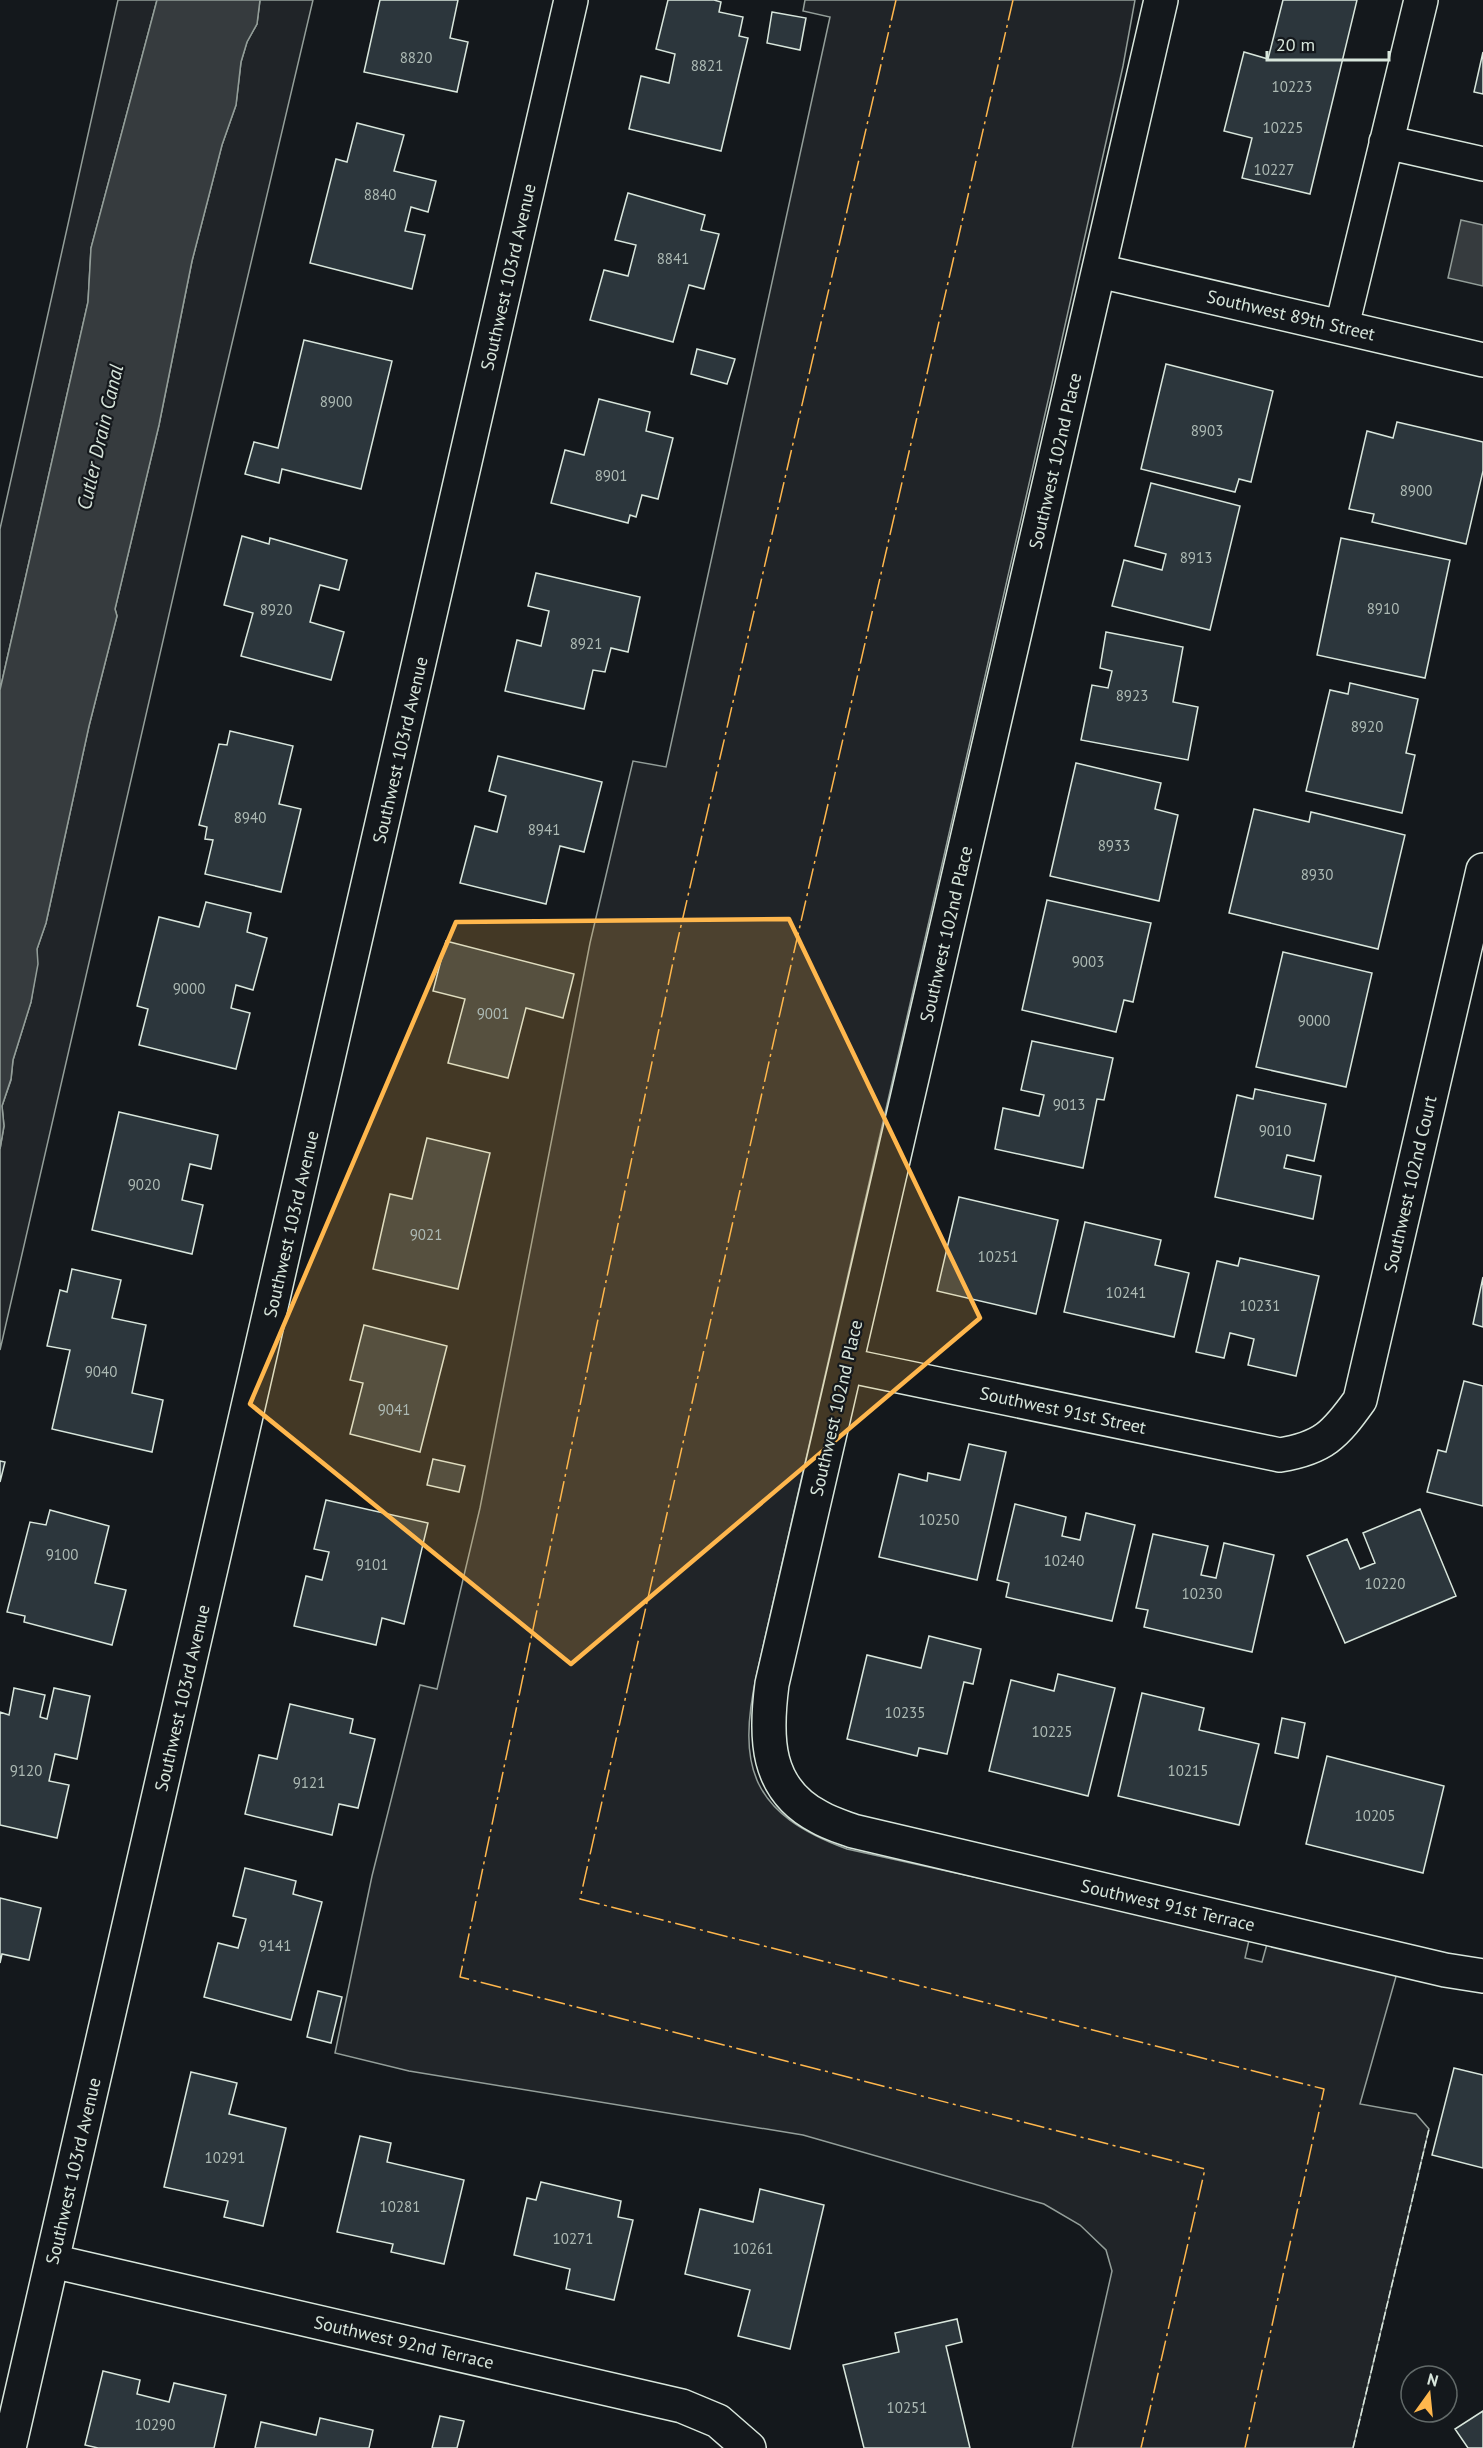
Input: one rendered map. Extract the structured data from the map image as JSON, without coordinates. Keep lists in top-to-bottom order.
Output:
{
  "streets": {
    "street": [
      "Southwest 103rd Avenue",
      "Southwest 89th Street",
      "Southwest 102nd Place",
      "Southwest 102nd Court",
      "Southwest 91st Street",
      "Southwest 91st Terrace",
      "Southwest 92nd Terrace"
    ]
  },
  "crossings": [
    ["Southwest 103rd Avenue", "Southwest 92nd Terrace"],
    ["Southwest 89th Street", "Southwest 102nd Place"],
    ["Southwest 102nd Place", "Southwest 91st Street"],
    ["Southwest 102nd Place", "Southwest 91st Terrace"],
    ["Southwest 102nd Court", "Southwest 91st Street"]
  ],
  "water": ["Cutler Drain Canal"],
  "house_numbers": [
    "8820",
    "8821",
    "10223",
    "10225",
    "10227",
    "8840",
    "8841",
    "8900",
    "8903",
    "8901",
    "8900",
    "8913",
    "8910",
    "8920",
    "8921",
    "8923",
    "8920",
    "8940",
    "8941",
    "8933",
    "8930",
    "9003",
    "9000",
    "9001",
    "9000",
    "9013",
    "9010",
    "9020",
    "9021",
    "10251",
    "10241",
    "10231",
    "9040",
    "9041",
    "10250",
    "9100",
    "10240",
    "9101",
    "10220",
    "10230",
    "10235",
    "10225",
    "9120",
    "10215",
    "9121",
    "10205",
    "9141",
    "10291",
    "10281",
    "10271",
    "10261",
    "10251",
    "10290"
  ],
  "scale_bar": "20 m",
  "north": "top"
}
